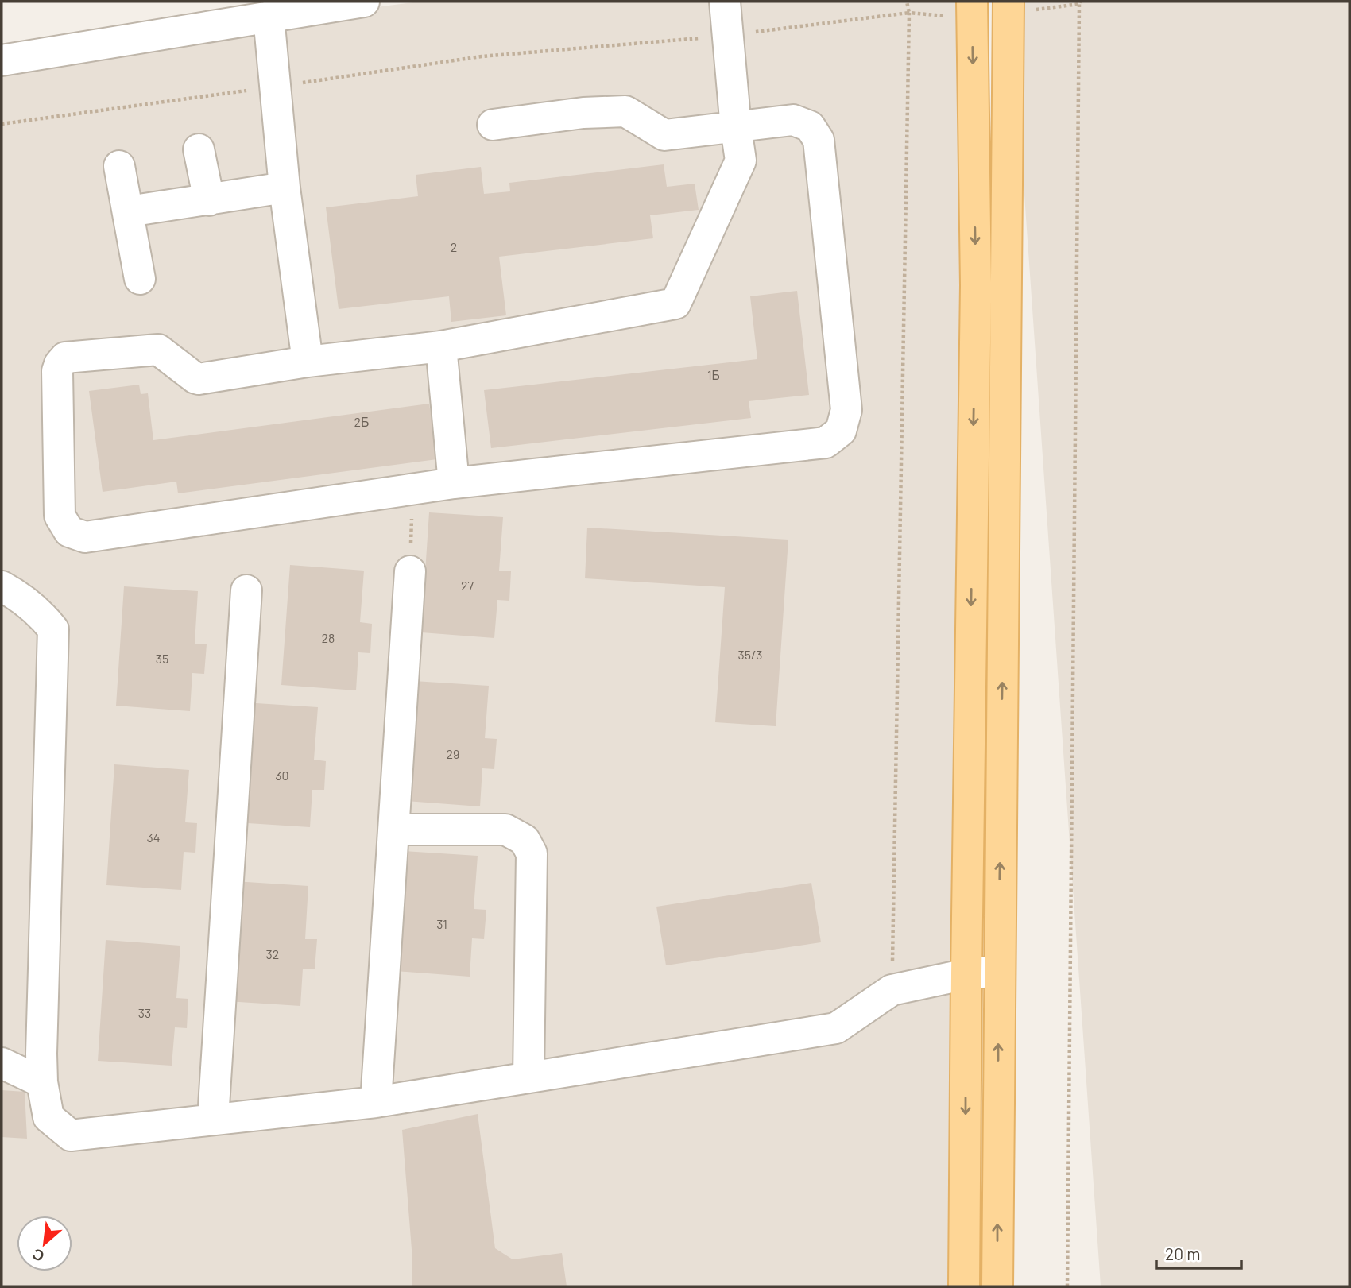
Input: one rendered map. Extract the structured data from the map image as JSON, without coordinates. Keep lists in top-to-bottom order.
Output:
{
  "house_numbers": [
    "2",
    "1Б",
    "2Б",
    "27",
    "28",
    "35/3",
    "35",
    "29",
    "30",
    "34",
    "31",
    "32",
    "33"
  ],
  "scale_bar": "20 m",
  "north": "bottom left"
}
